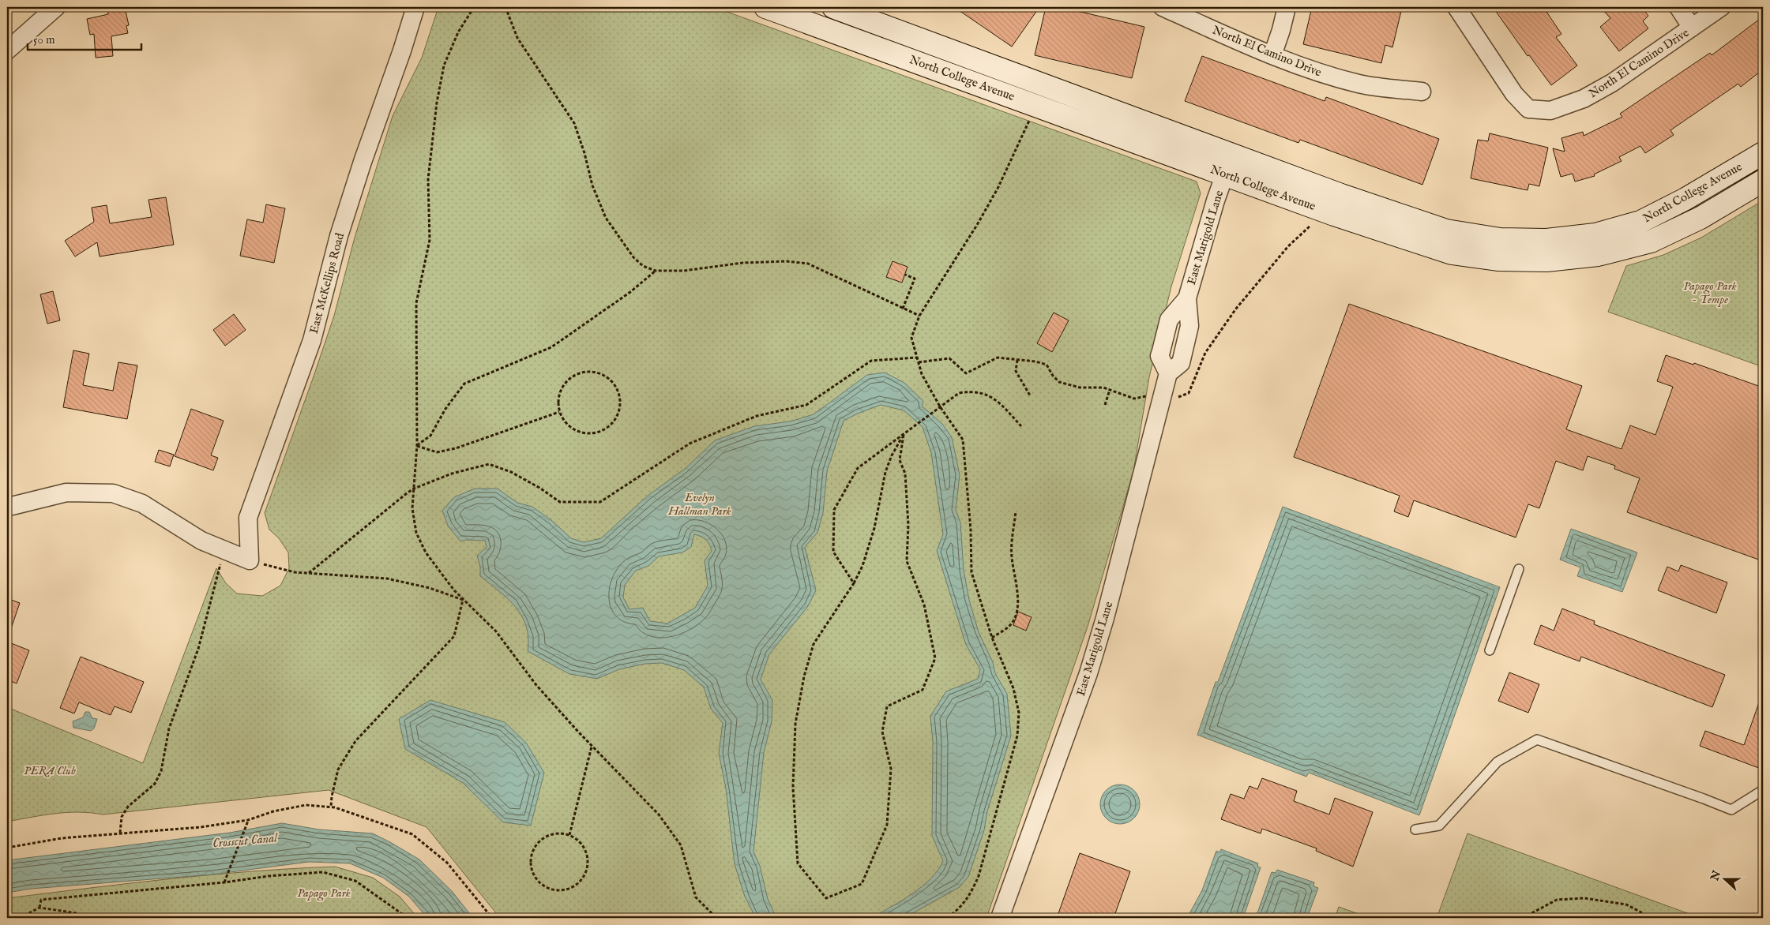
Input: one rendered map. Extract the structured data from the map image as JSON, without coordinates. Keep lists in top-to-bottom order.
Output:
{
  "streets": {
    "street": [
      "North El Camino Drive",
      "North College Avenue",
      "East Marigold Lane",
      "East McKellips Road"
    ]
  },
  "crossings": [
    ["North College Avenue", "East Marigold Lane"]
  ],
  "water": ["Crosscut Canal"],
  "parks": [
    "Papago Park - Tempe",
    "Evelyn Hallman Park",
    "PERA Club",
    "Papago Park"
  ],
  "scale_bar": "50 m",
  "north": "left"
}
